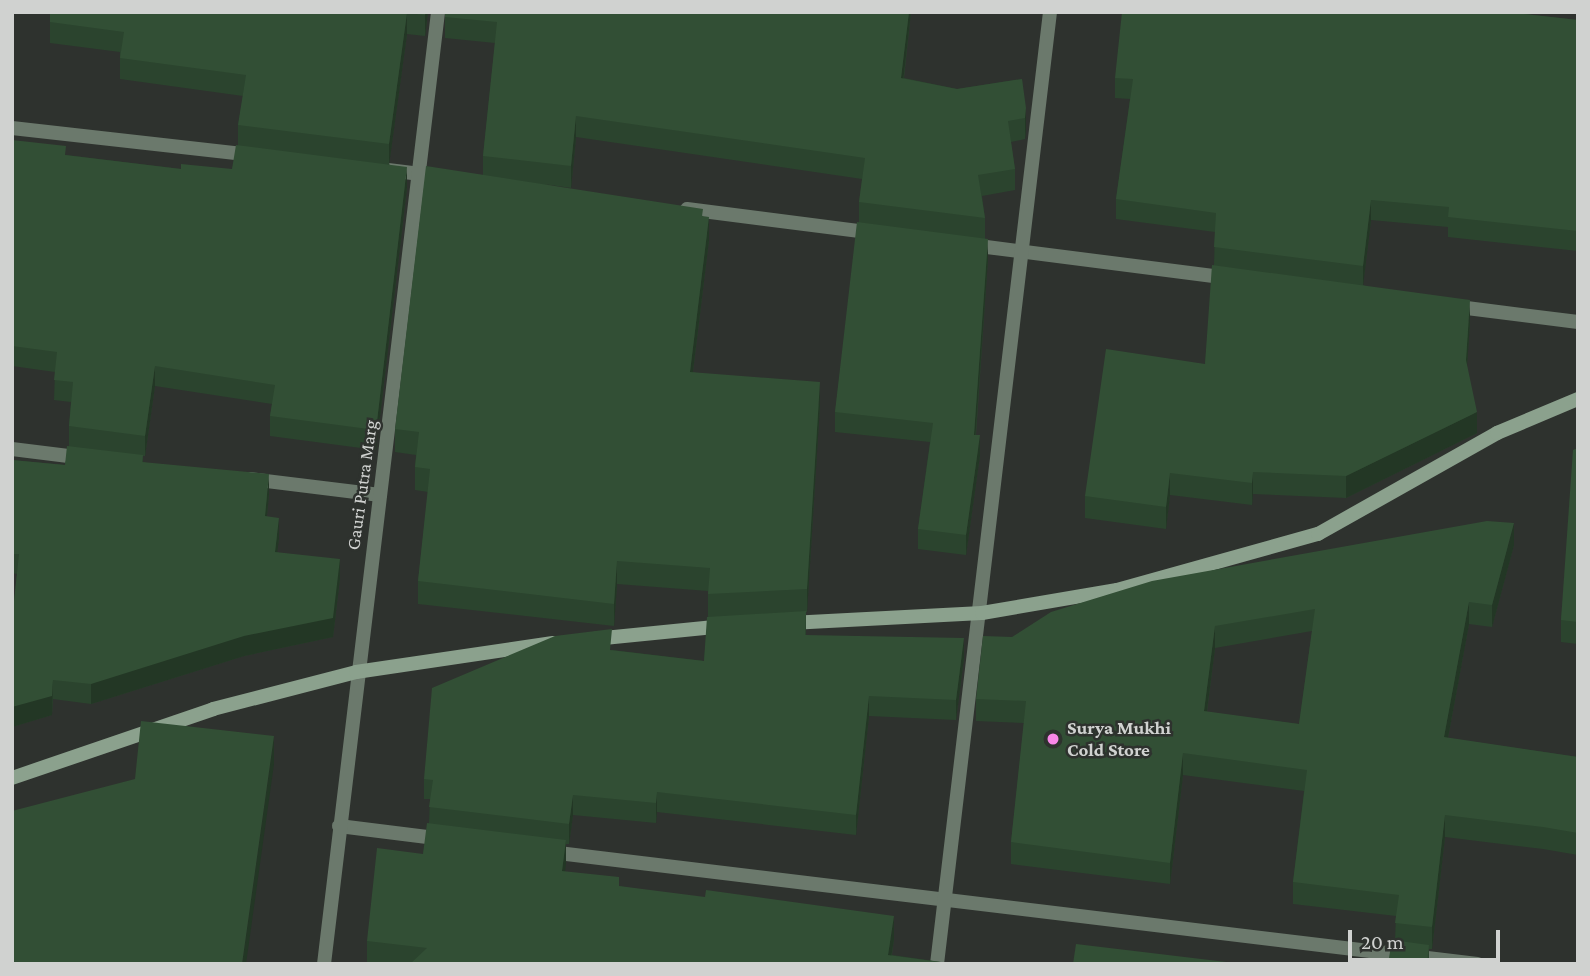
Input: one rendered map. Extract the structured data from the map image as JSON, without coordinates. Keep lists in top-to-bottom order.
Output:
{
  "streets": {
    "street": ["Gauri Putra Marg"]
  },
  "places": ["Surya Mukhi Cold Store"],
  "scale_bar": "20 m"
}
